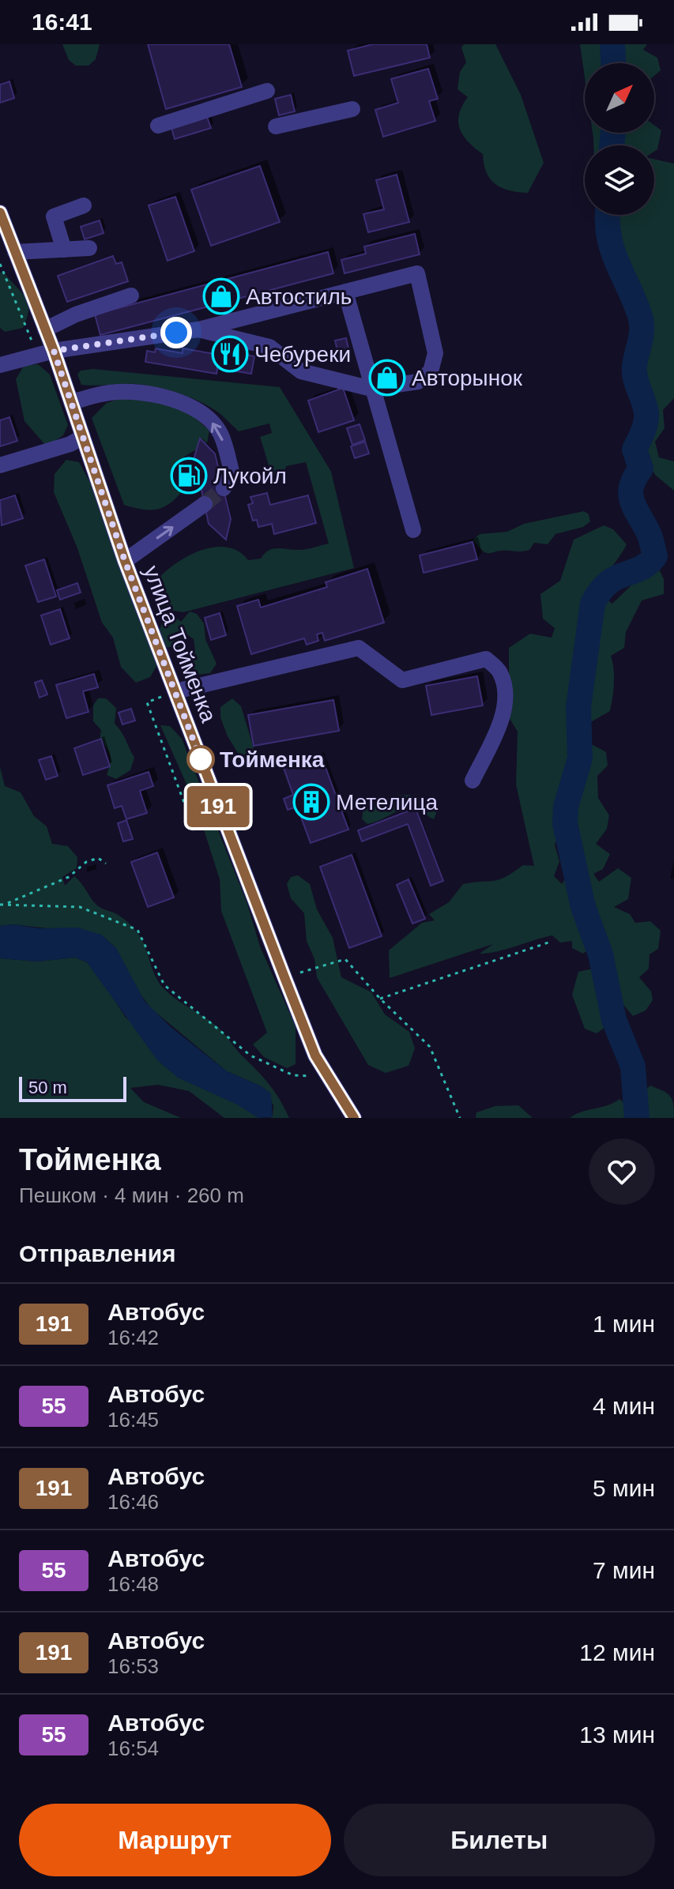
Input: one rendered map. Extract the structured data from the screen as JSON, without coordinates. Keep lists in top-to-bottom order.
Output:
{
  "streets": {
    "street": ["улица Тойменка"]
  },
  "places": {
    "shop": ["Автостиль", "Авторынок"],
    "restaurant": ["Чебуреки"],
    "fuel station": ["Лукойл"],
    "other": ["Тойменка"],
    "building": ["Метелица"]
  },
  "lines": ["bus line 191"],
  "scale_bar": "50 m",
  "north": "top right",
  "page": {
    "status": "16:41",
    "on_map": "191",
    "scale": "50 m",
    "heading": [
      ["Тойменка", "Пешком · 4 мин · 260 m"],
      "Отправления"
    ],
    "list": [
      {
        "mark": "191",
        "name": "Автобус",
        "note": "16:42",
        "value": "1 мин"
      },
      {
        "mark": "55",
        "name": "Автобус",
        "note": "16:45",
        "value": "4 мин"
      },
      {
        "mark": "191",
        "name": "Автобус",
        "note": "16:46",
        "value": "5 мин"
      },
      {
        "mark": "55",
        "name": "Автобус",
        "note": "16:48",
        "value": "7 мин"
      },
      {
        "mark": "191",
        "name": "Автобус",
        "note": "16:53",
        "value": "12 мин"
      },
      {
        "mark": "55",
        "name": "Автобус",
        "note": "16:54",
        "value": "13 мин"
      }
    ],
    "buttons": ["Маршрут", "Билеты"]
  }
}
